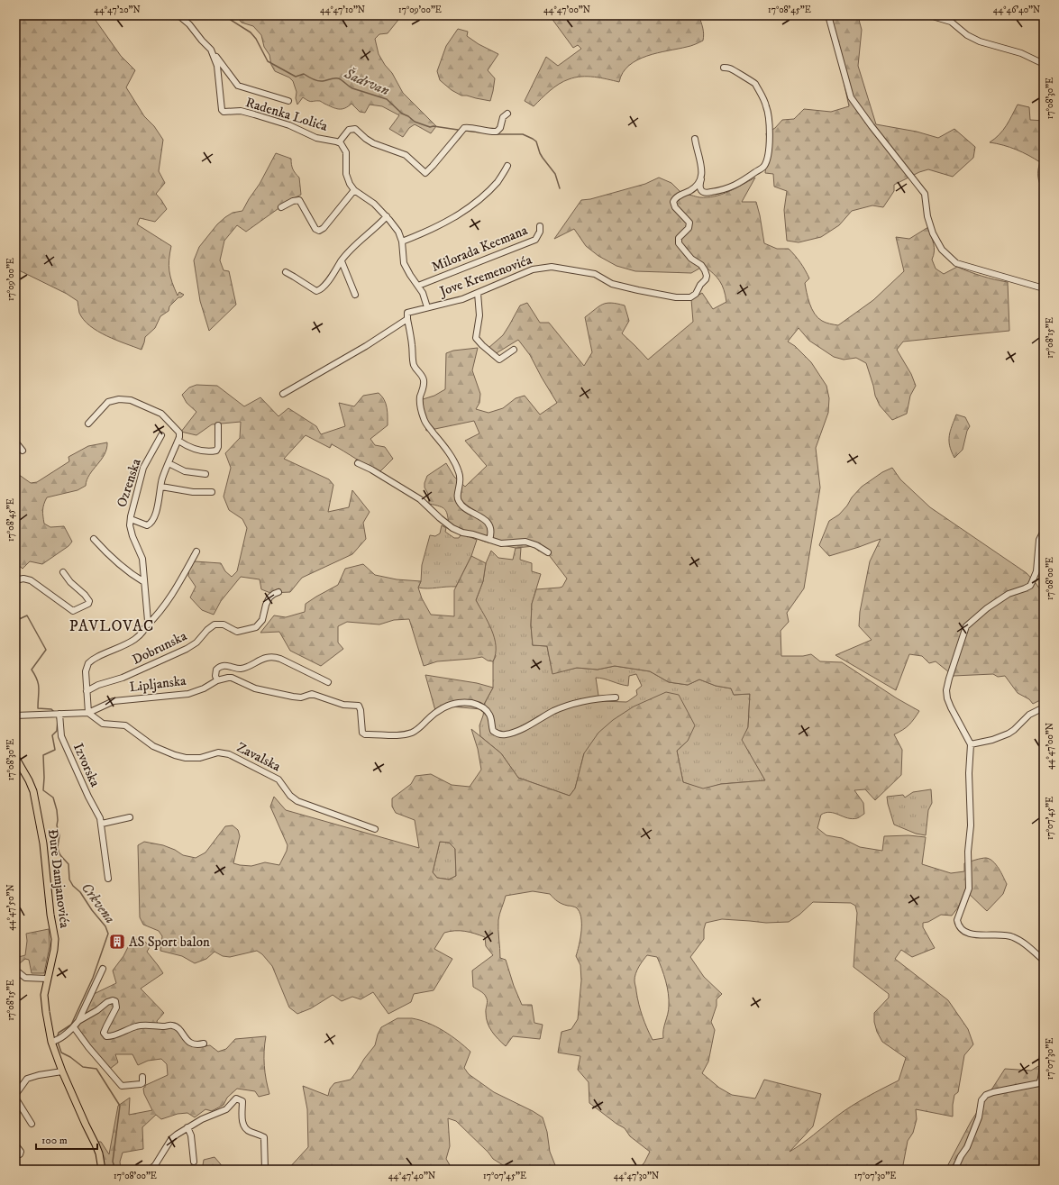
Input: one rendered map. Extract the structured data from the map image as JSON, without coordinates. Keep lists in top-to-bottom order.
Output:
{
  "streets": {
    "main road": ["Đure Damjanovića"],
    "street": [
      "Radenka Lolića",
      "Milorada Kecmana",
      "Jove Kremenovića",
      "Ozrenska",
      "Dobrunska",
      "Lipljanska",
      "Zavalska",
      "Izvorska"
    ]
  },
  "crossings": [
    ["Radenka Lolića", "Milorada Kecmana"],
    ["Radenka Lolića", "Jove Kremenovića"],
    ["Lipljanska", "Zavalska"],
    ["Lipljanska", "Izvorska"]
  ],
  "districts": ["PAVLOVAC"],
  "water": ["Šadrvan", "Crkvena"],
  "places": {
    "building": ["AS Sport balon"]
  },
  "scale_bar": "100 m",
  "coordinates": [
    "44°47'20\"N",
    "44°47'10\"N",
    "17°09'00\"E",
    "44°47'00\"N",
    "17°08'45\"E",
    "44°46'40\"N",
    "17°08'30\"E",
    "17°08'15\"E",
    "17°08'00\"E",
    "17°07'45\"E",
    "44°47'50\"N",
    "17°07'30\"E",
    "44°47'40\"N",
    "44°47'30\"N"
  ]
}
